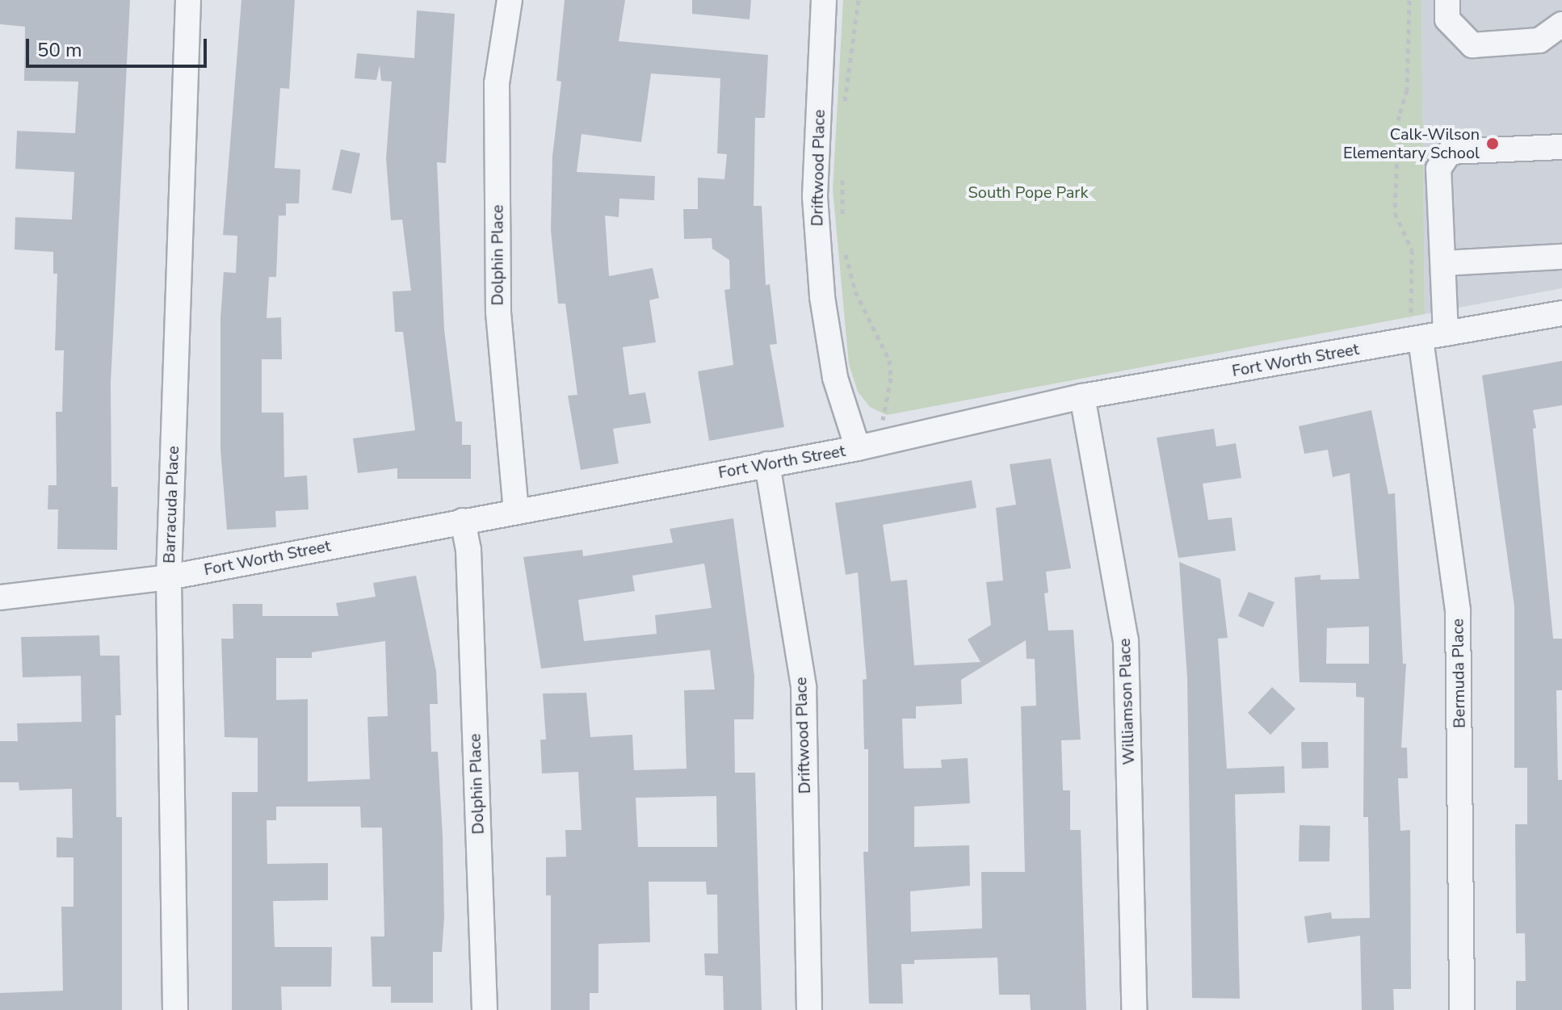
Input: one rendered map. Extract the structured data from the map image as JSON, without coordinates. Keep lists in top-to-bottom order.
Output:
{
  "streets": {
    "street": [
      "Driftwood Place",
      "Dolphin Place",
      "Fort Worth Street",
      "Barracuda Place",
      "Bermuda Place",
      "Williamson Place"
    ]
  },
  "crossings": [
    ["Driftwood Place", "Fort Worth Street"],
    ["Dolphin Place", "Fort Worth Street"],
    ["Fort Worth Street", "Barracuda Place"],
    ["Fort Worth Street", "Bermuda Place"],
    ["Fort Worth Street", "Williamson Place"]
  ],
  "parks": ["South Pope Park"],
  "places": ["Calk-Wilson Elementary School"],
  "scale_bar": "50 m"
}
